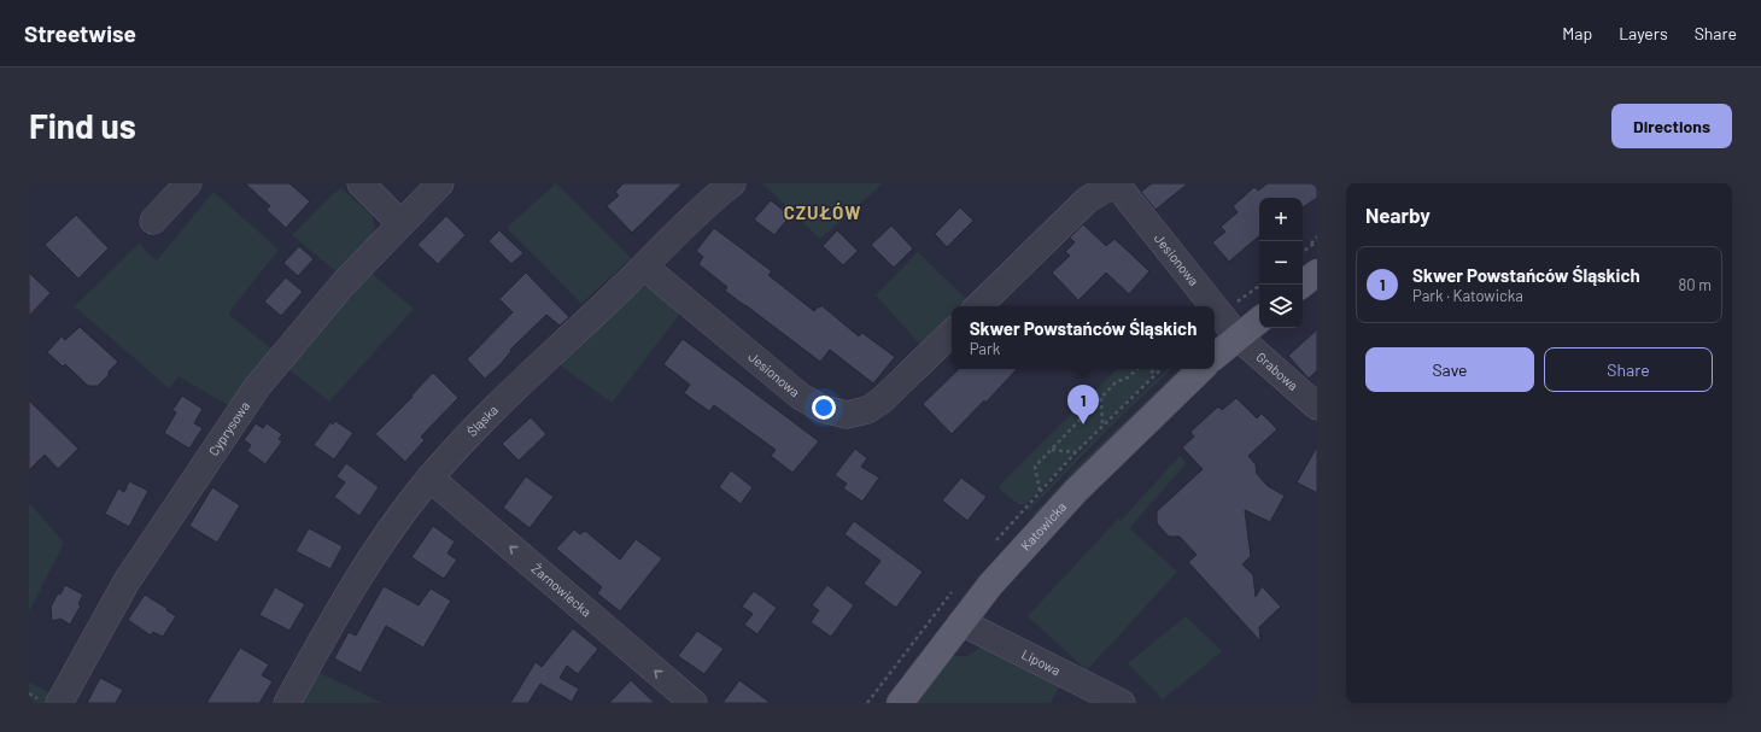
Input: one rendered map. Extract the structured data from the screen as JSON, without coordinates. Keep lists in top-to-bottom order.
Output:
{
  "streets": {
    "main road": ["Katowicka"],
    "street": [
      "Jesionowa",
      "Grabowa",
      "Śląska",
      "Cyprysowa",
      "Żarnowiecka",
      "Lipowa"
    ]
  },
  "crossings": [
    ["Jesionowa", "Grabowa"],
    ["Jesionowa", "Śląska"],
    ["Śląska", "Żarnowiecka"],
    ["Katowicka", "Lipowa"]
  ],
  "one_way": ["Żarnowiecka"],
  "districts": ["CZUŁÓW"],
  "page": {
    "header": "Streetwise",
    "nav": ["Map", "Layers", "Share"],
    "buttons": [
      "Directions",
      ["Save", "Share"]
    ],
    "title": "Find us",
    "heading": "Nearby",
    "map_buttons": ["+", "−"],
    "list": [
      {
        "mark": "1",
        "name": "Skwer Powstańców Śląskich",
        "note": "Park · Katowicka",
        "value": "80 m"
      }
    ],
    "popup": ["Skwer Powstańców Śląskich", "Park"],
    "pins": "1"
  }
}
